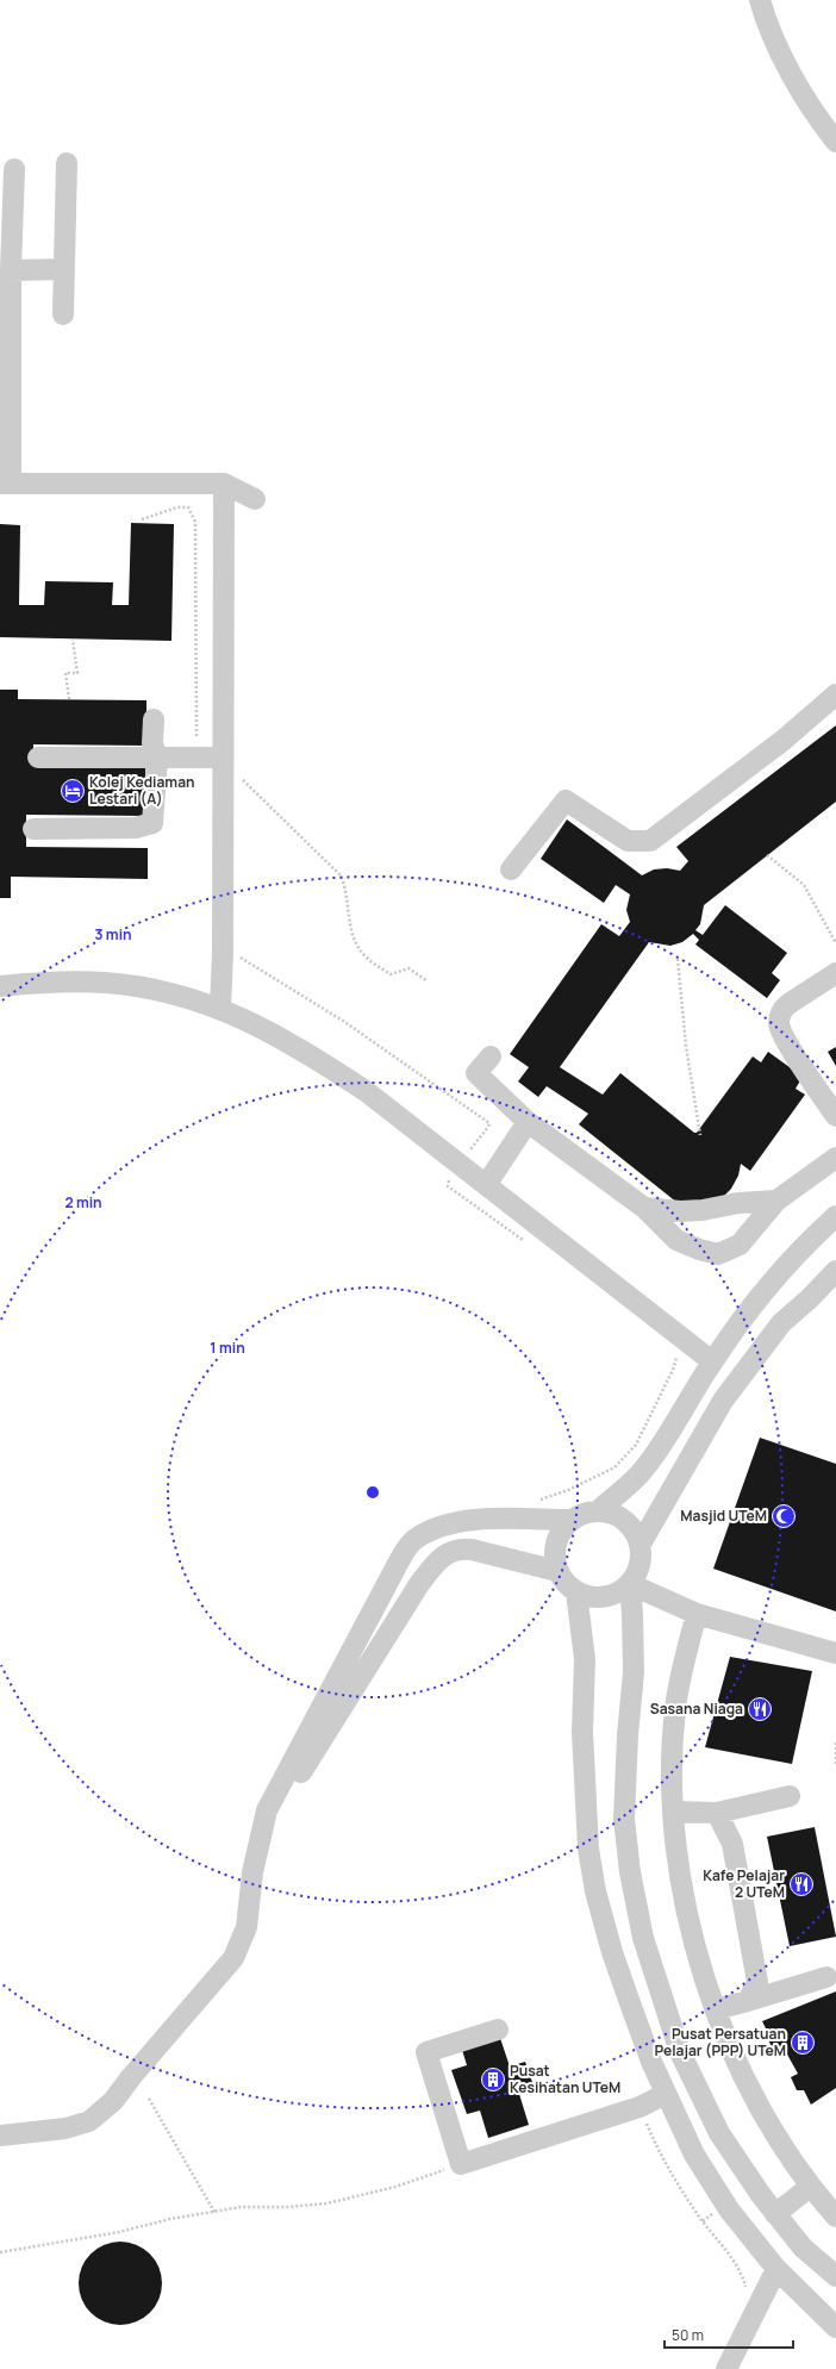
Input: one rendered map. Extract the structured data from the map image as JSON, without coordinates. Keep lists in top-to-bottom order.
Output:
{
  "places": {
    "hotel": ["Kolej Kediaman Lestari (A)"],
    "mosque": ["Masjid UTeM"],
    "restaurant": ["Sasana Niaga", "Kafe Pelajar 2 UTeM"],
    "building": ["Pusat Persatuan Pelajar (PPP) UTeM", "Pusat Kesihatan UTeM"]
  },
  "scale_bar": "50 m",
  "rings": ["3 min", "2 min", "1 min"]
}
